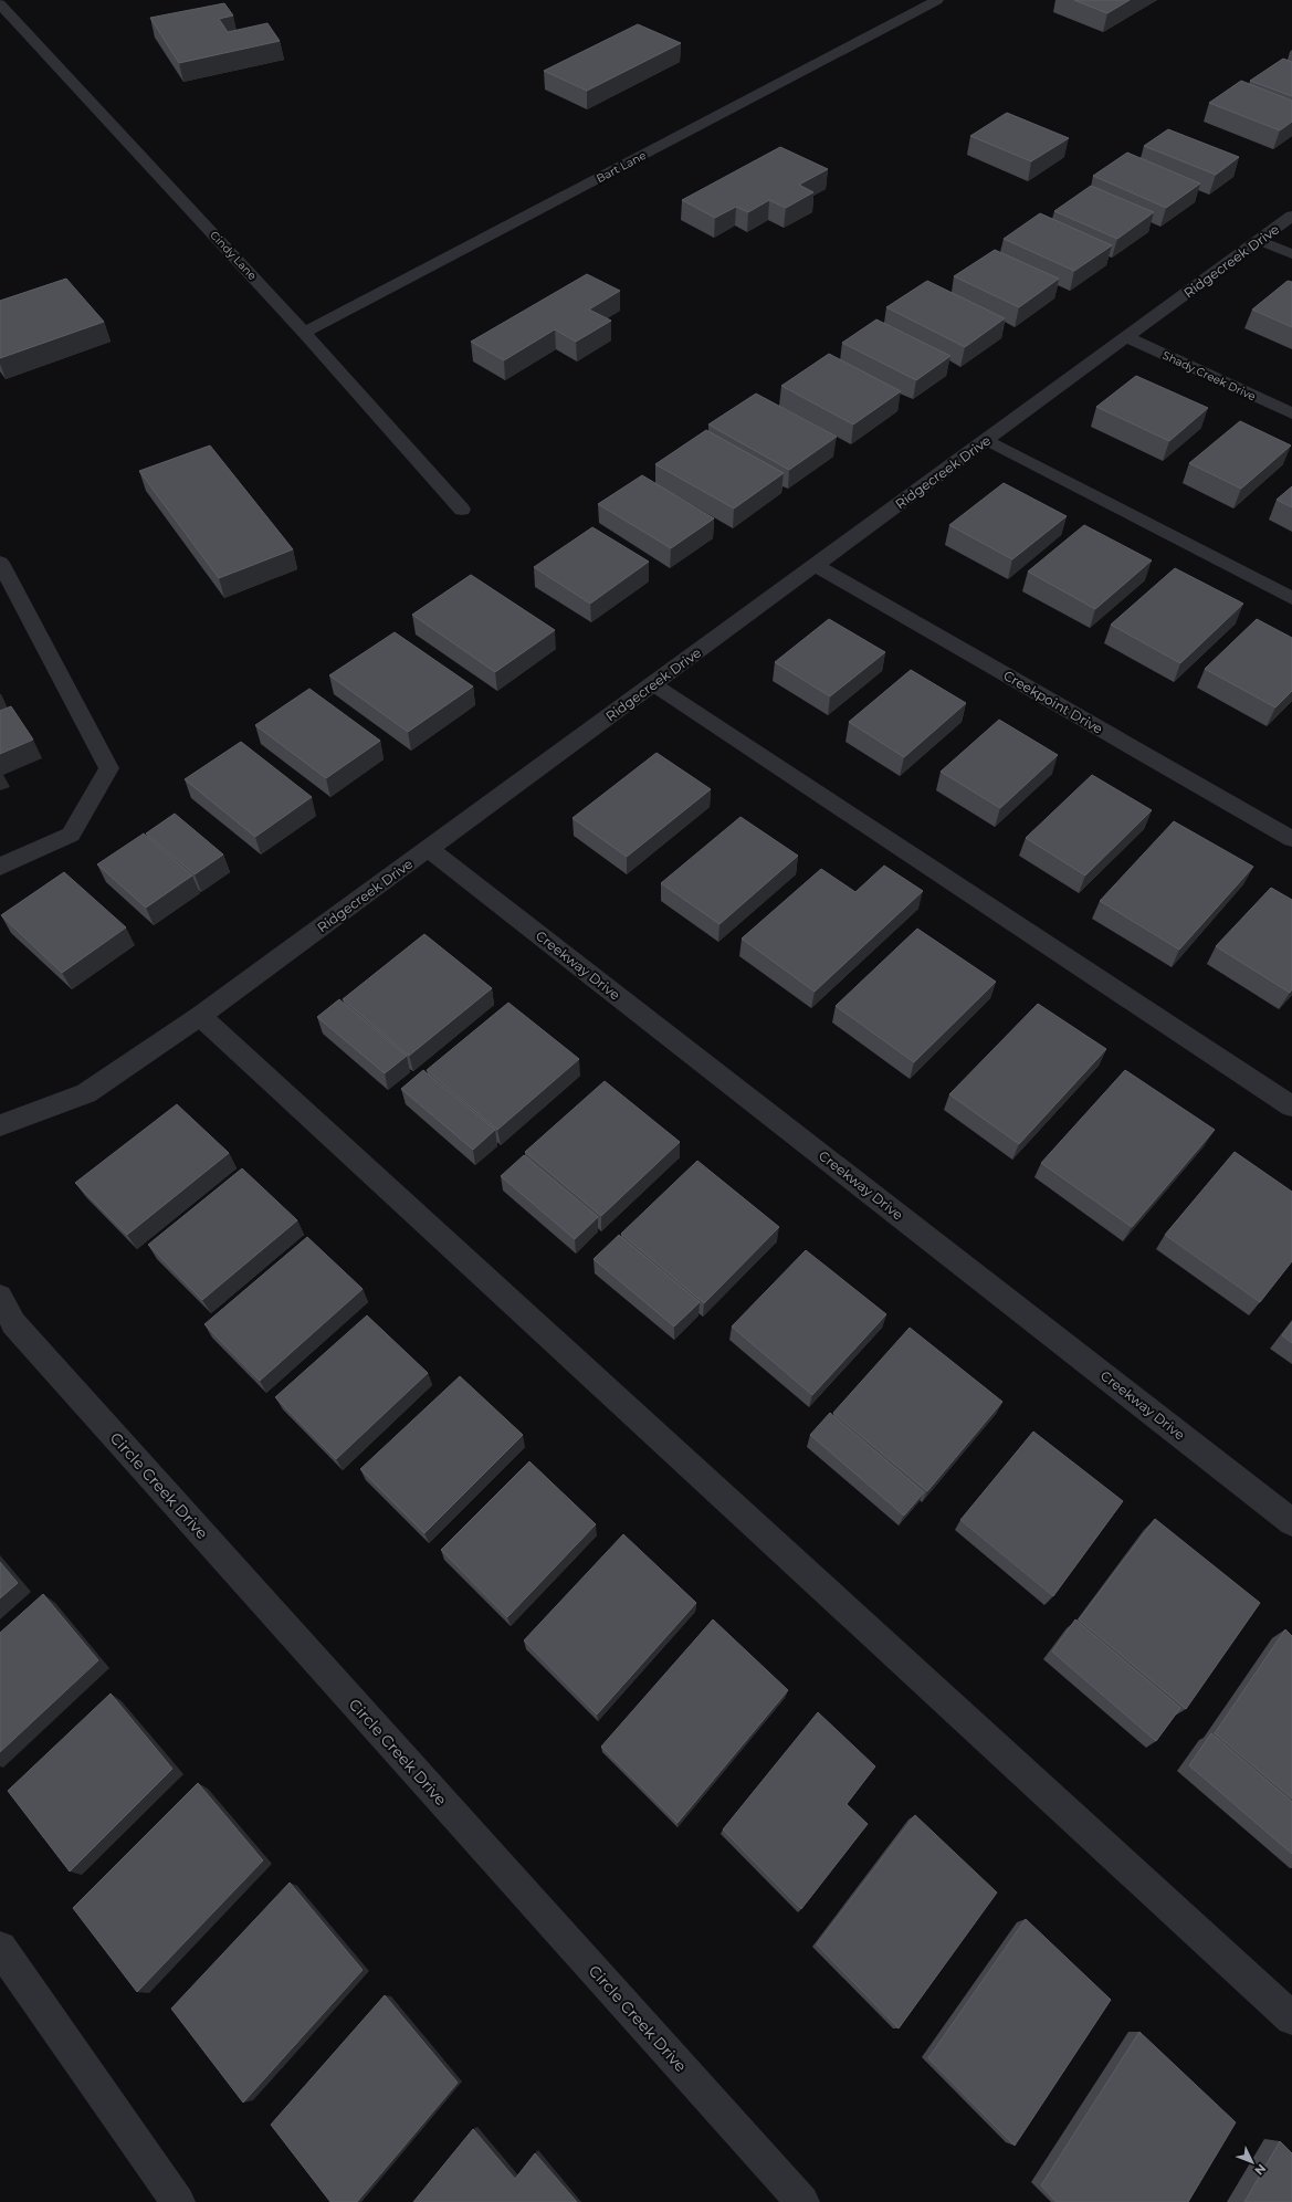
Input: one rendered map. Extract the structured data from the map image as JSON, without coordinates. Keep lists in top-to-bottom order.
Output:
{
  "streets": {
    "street": [
      "Bart Lane",
      "Cindy Lane",
      "Ridgecreek Drive",
      "Shady Creek Drive",
      "Creekpoint Drive",
      "Creekway Drive",
      "Circle Creek Drive"
    ]
  },
  "crossings": [
    ["Bart Lane", "Cindy Lane"],
    ["Ridgecreek Drive", "Shady Creek Drive"],
    ["Ridgecreek Drive", "Creekpoint Drive"],
    ["Ridgecreek Drive", "Creekway Drive"]
  ],
  "north": "bottom right"
}
